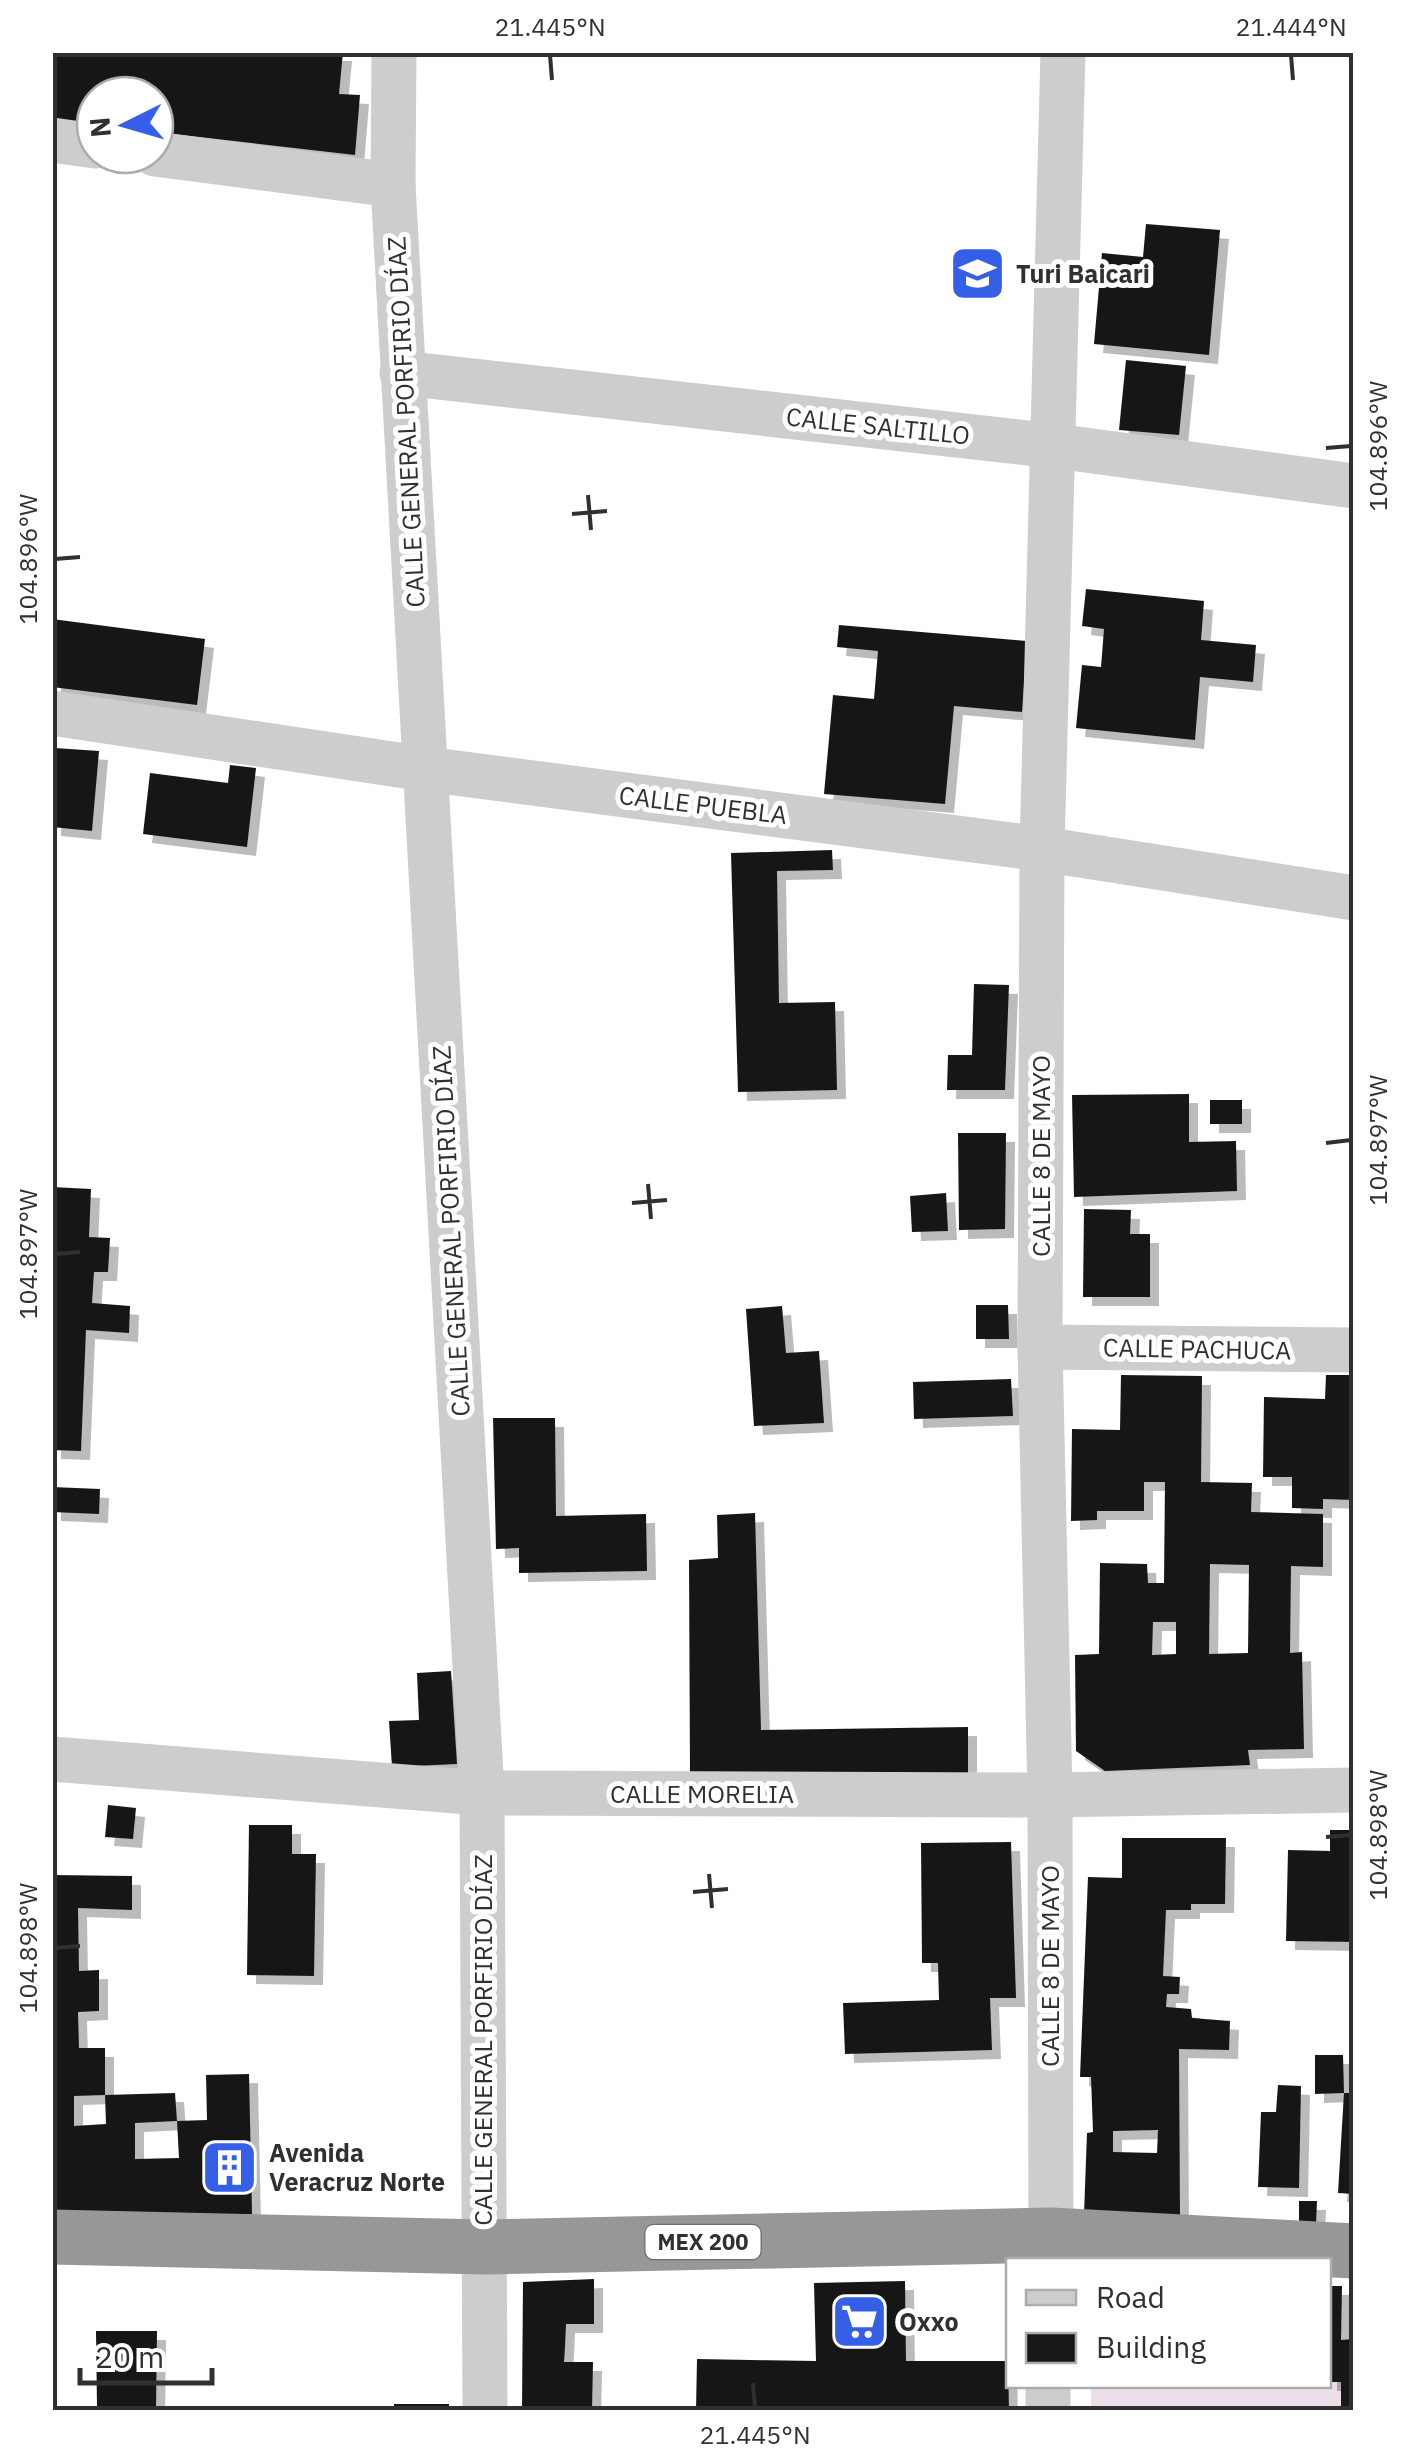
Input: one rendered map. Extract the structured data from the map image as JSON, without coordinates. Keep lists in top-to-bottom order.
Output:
{
  "streets": {
    "highway": ["MEX 200"],
    "street": [
      "CALLE GENERAL PORFIRIO DÍAZ",
      "CALLE SALTILLO",
      "CALLE PUEBLA",
      "CALLE 8 DE MAYO",
      "CALLE PACHUCA",
      "CALLE MORELIA"
    ]
  },
  "crossings": [
    ["CALLE GENERAL PORFIRIO DÍAZ", "CALLE SALTILLO"],
    ["CALLE GENERAL PORFIRIO DÍAZ", "CALLE PUEBLA"],
    ["CALLE GENERAL PORFIRIO DÍAZ", "CALLE MORELIA"],
    ["CALLE GENERAL PORFIRIO DÍAZ", "MEX 200"],
    ["CALLE SALTILLO", "CALLE 8 DE MAYO"],
    ["CALLE PUEBLA", "CALLE 8 DE MAYO"],
    ["CALLE 8 DE MAYO", "CALLE PACHUCA"],
    ["CALLE 8 DE MAYO", "CALLE MORELIA"],
    ["CALLE 8 DE MAYO", "MEX 200"]
  ],
  "places": {
    "school or university": ["Turi Baicari"],
    "building": ["Avenida Veracruz Norte"],
    "supermarket": ["Oxxo"]
  },
  "legend": ["Road", "Building"],
  "scale_bar": "20 m",
  "north": "left",
  "coordinates": [
    "21.445°N",
    "21.444°N",
    "104.896°W",
    "104.897°W",
    "104.898°W"
  ]
}
